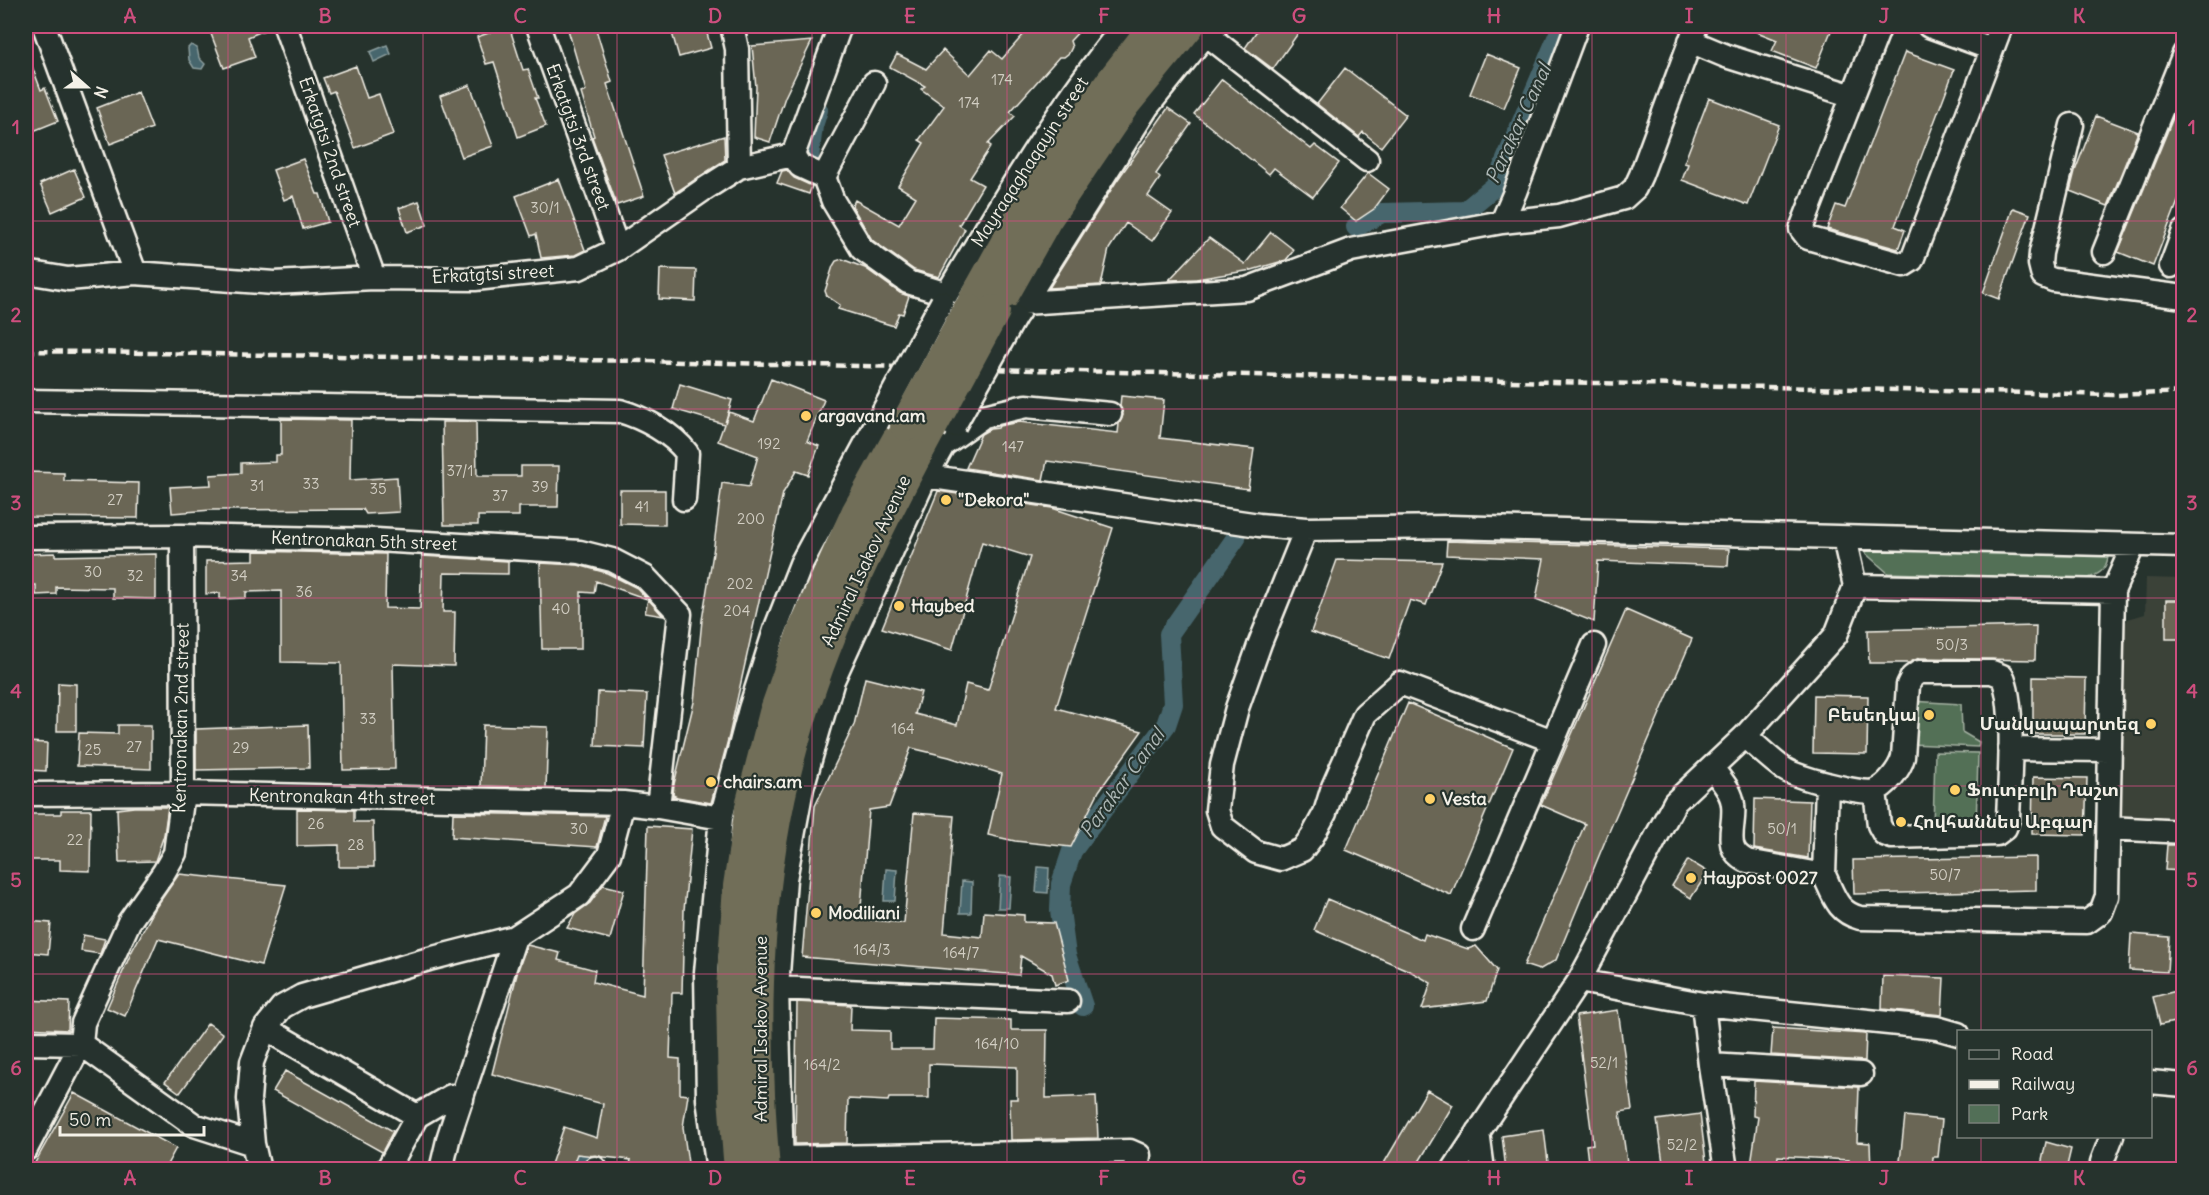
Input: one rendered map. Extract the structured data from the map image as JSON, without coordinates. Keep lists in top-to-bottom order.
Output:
{
  "streets": {
    "highway": ["Admiral Isakov Avenue"],
    "street": [
      "Erkatgtsi 3rd street",
      "Erkatgtsi 2nd street",
      "Mayraqaghaqayin street",
      "Erkatgtsi street",
      "Kentronakan 5th street",
      "Kentronakan 2nd street",
      "Kentronakan 4th street"
    ]
  },
  "crossings": [
    ["Erkatgtsi 3rd street", "Erkatgtsi street"],
    ["Erkatgtsi 2nd street", "Erkatgtsi street"],
    ["Mayraqaghaqayin street", "Admiral Isakov Avenue"],
    ["Kentronakan 5th street", "Kentronakan 2nd street"],
    ["Kentronakan 5th street", "Kentronakan 4th street"],
    ["Kentronakan 2nd street", "Kentronakan 4th street"]
  ],
  "water": ["Parakar Canal"],
  "places": [
    "argavand.am",
    "\"Dekora\"",
    "Haybed",
    "Բեսեդկա",
    "Մանկապարտեզ",
    "chairs.am",
    "Ֆուտբոլի Դաշտ",
    "Vesta",
    "Հովհաննես Աբգար",
    "Haypost 0027",
    "Modiliani"
  ],
  "house_numbers": [
    "174",
    "174",
    "30/1",
    "192",
    "147",
    "37/1",
    "33",
    "31",
    "39",
    "35",
    "37",
    "27",
    "41",
    "200",
    "30",
    "32",
    "34",
    "202",
    "36",
    "40",
    "204",
    "50/3",
    "33",
    "164",
    "27",
    "29",
    "25",
    "26",
    "30",
    "50/1",
    "22",
    "28",
    "50/7",
    "164/3",
    "164/7",
    "164/10",
    "52/1",
    "164/2",
    "52/2"
  ],
  "legend": ["Road", "Railway", "Park"],
  "scale_bar": "50 m",
  "north": "right",
  "grid": {
    "columns": [
      "A",
      "B",
      "C",
      "D",
      "E",
      "F",
      "G",
      "H",
      "I",
      "J",
      "K"
    ],
    "rows": [
      "1",
      "2",
      "3",
      "4",
      "5",
      "6"
    ]
  }
}
